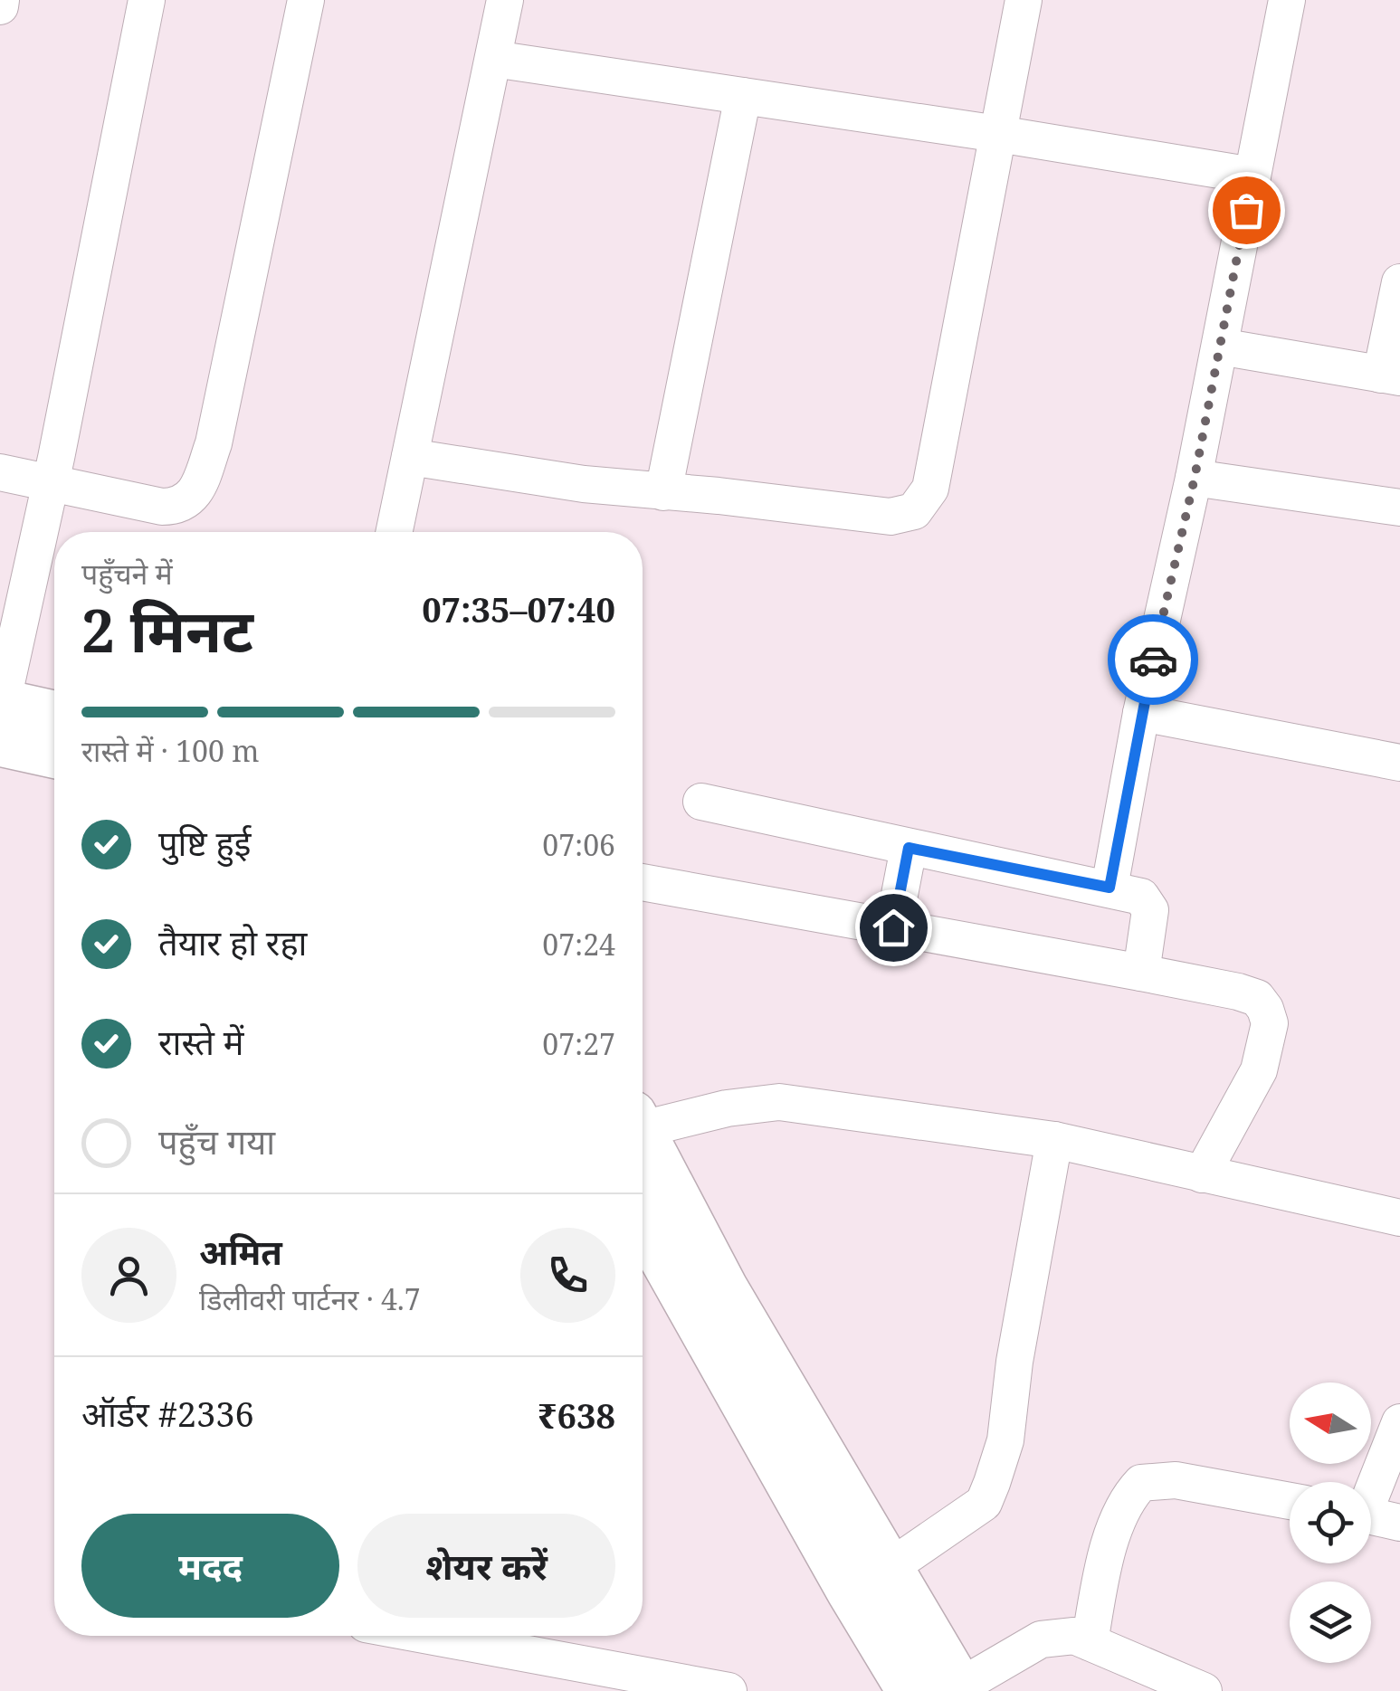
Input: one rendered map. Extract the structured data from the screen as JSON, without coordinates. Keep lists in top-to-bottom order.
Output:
{
  "north": "left",
  "page": {
    "heading": ["2 मिनट", "पहुँचने में", "07:35–07:40"],
    "panel": [
      "अमित",
      "डिलीवरी पार्टनर · 4.7",
      "ऑर्डर #2336",
      "₹638"
    ],
    "bar": "रास्ते में · 100 m",
    "list": [
      ["पुष्टि हुई", "07:06"],
      ["तैयार हो रहा", "07:24"],
      ["रास्ते में", "07:27"],
      "पहुँच गया"
    ],
    "buttons": ["मदद", "शेयर करें"]
  }
}
